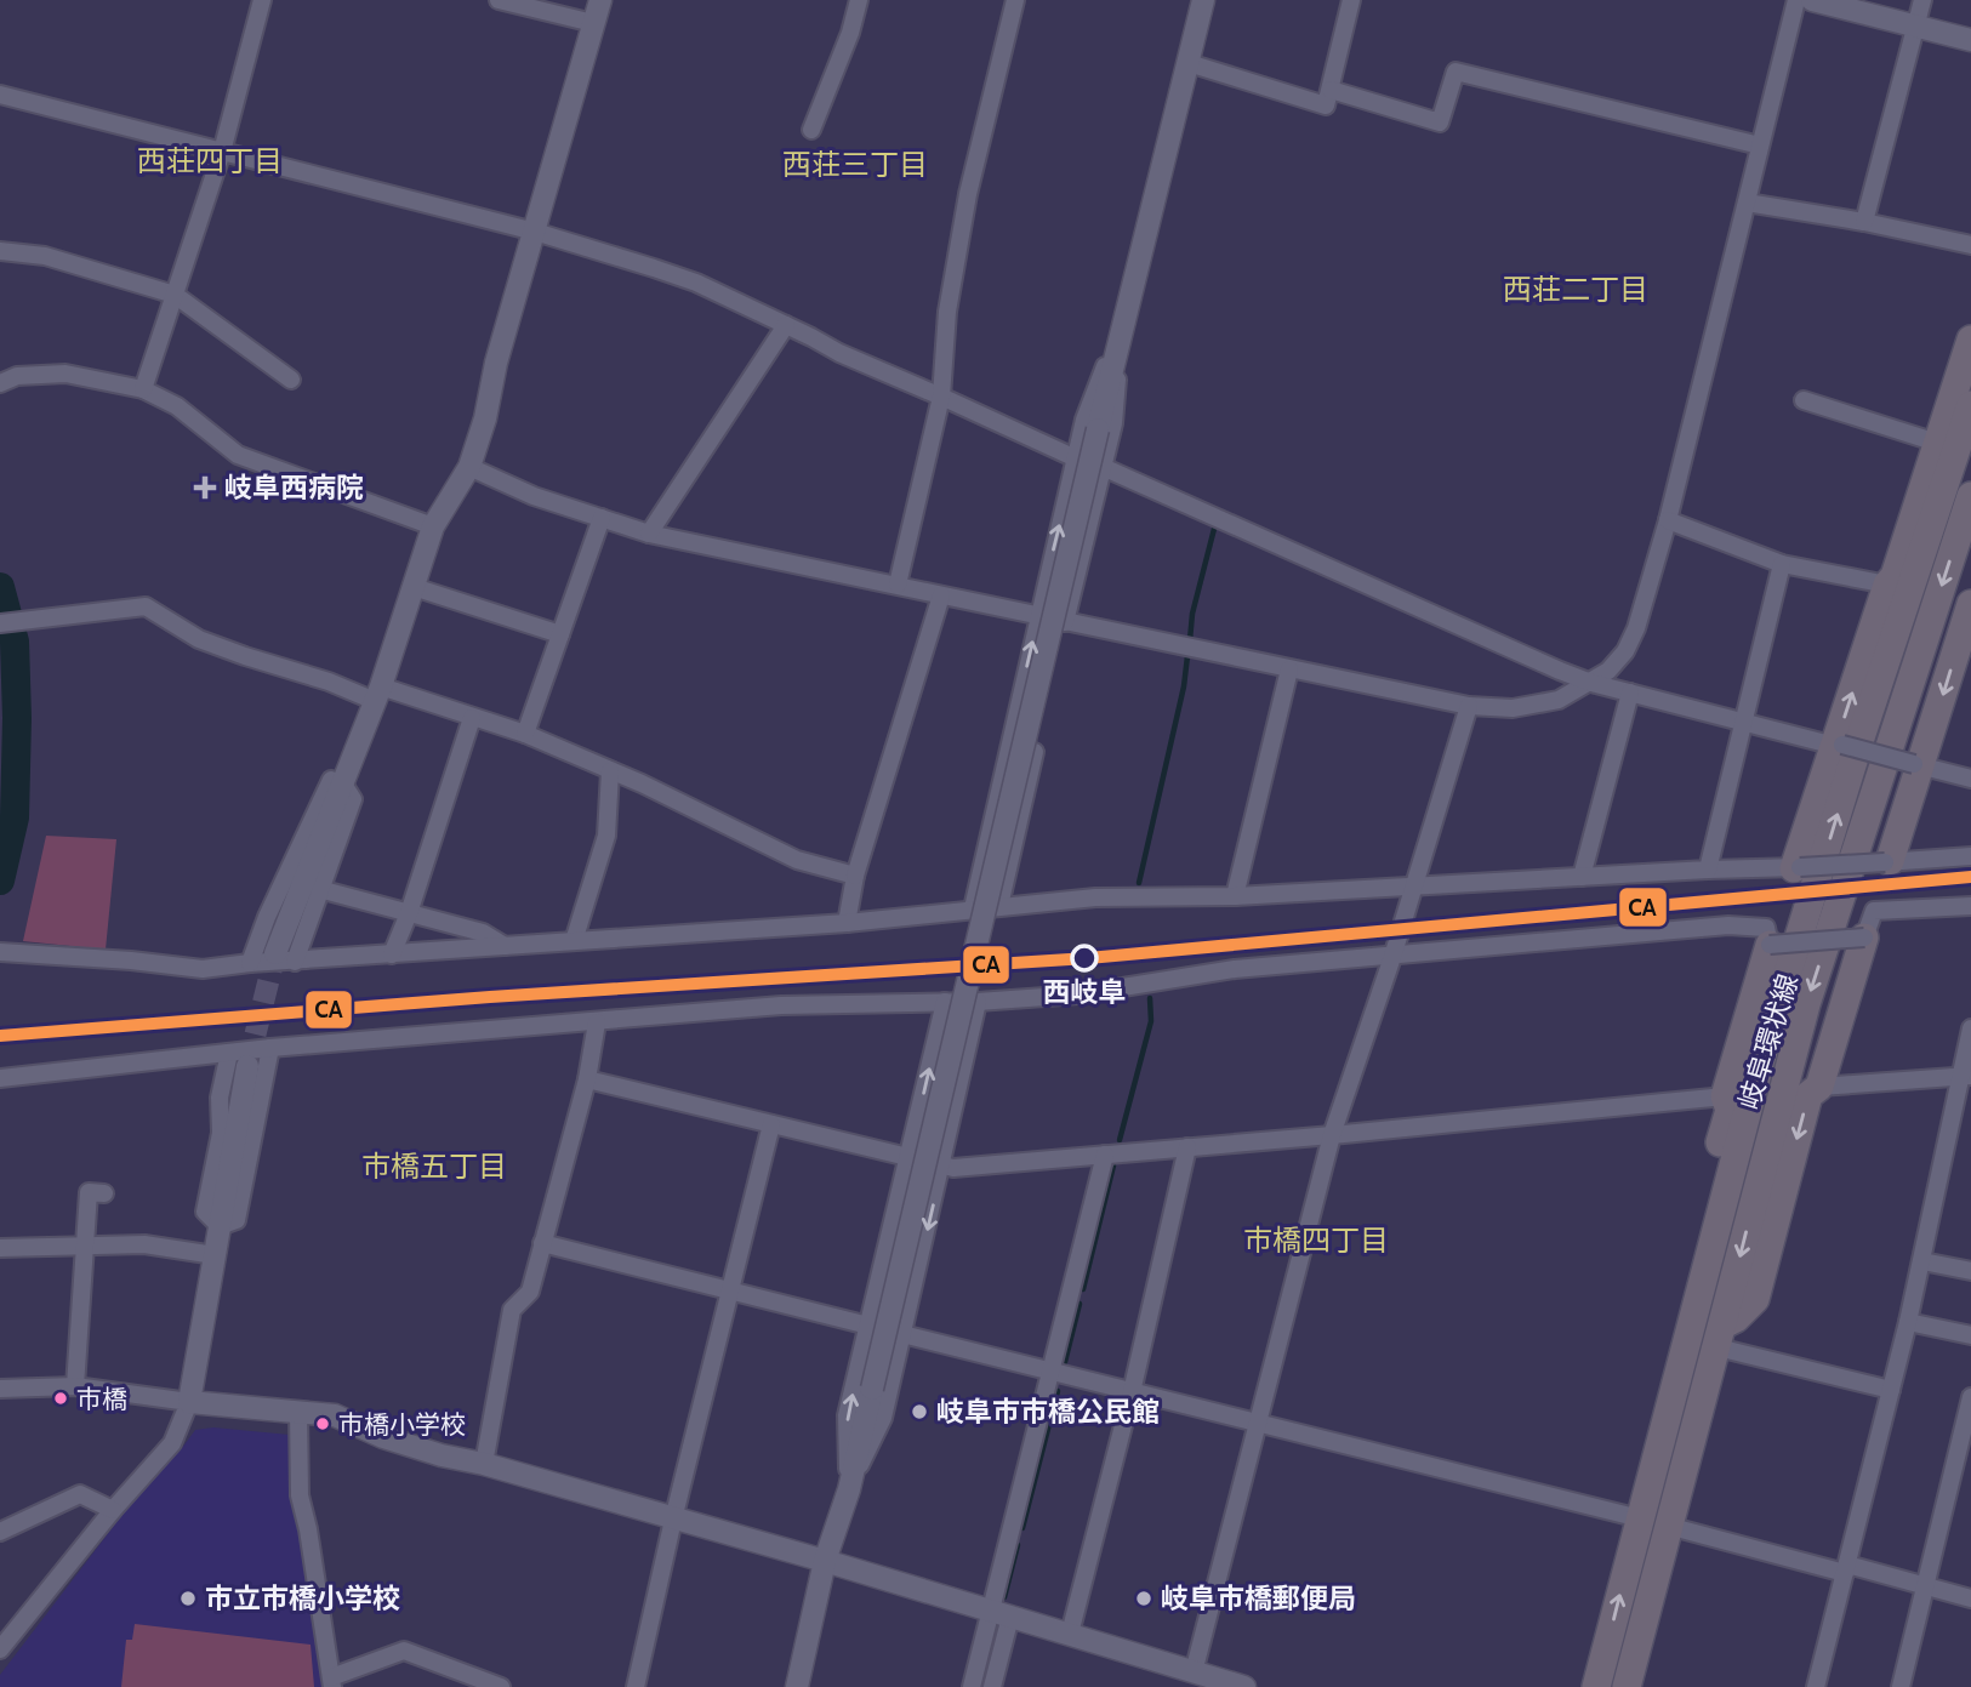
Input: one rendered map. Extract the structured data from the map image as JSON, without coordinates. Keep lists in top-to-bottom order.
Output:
{
  "streets": {
    "main road": ["岐阜環状線"]
  },
  "districts": [
    "西荘四丁目",
    "西荘三丁目",
    "西荘二丁目",
    "市橋五丁目",
    "市橋四丁目"
  ],
  "places": {
    "health": ["岐阜西病院"],
    "other": [
      "西岐阜",
      "市橋",
      "岐阜市市橋公民館",
      "市橋小学校",
      "市立市橋小学校",
      "岐阜市橋郵便局"
    ]
  },
  "lines": ["transit line CA"]
}
